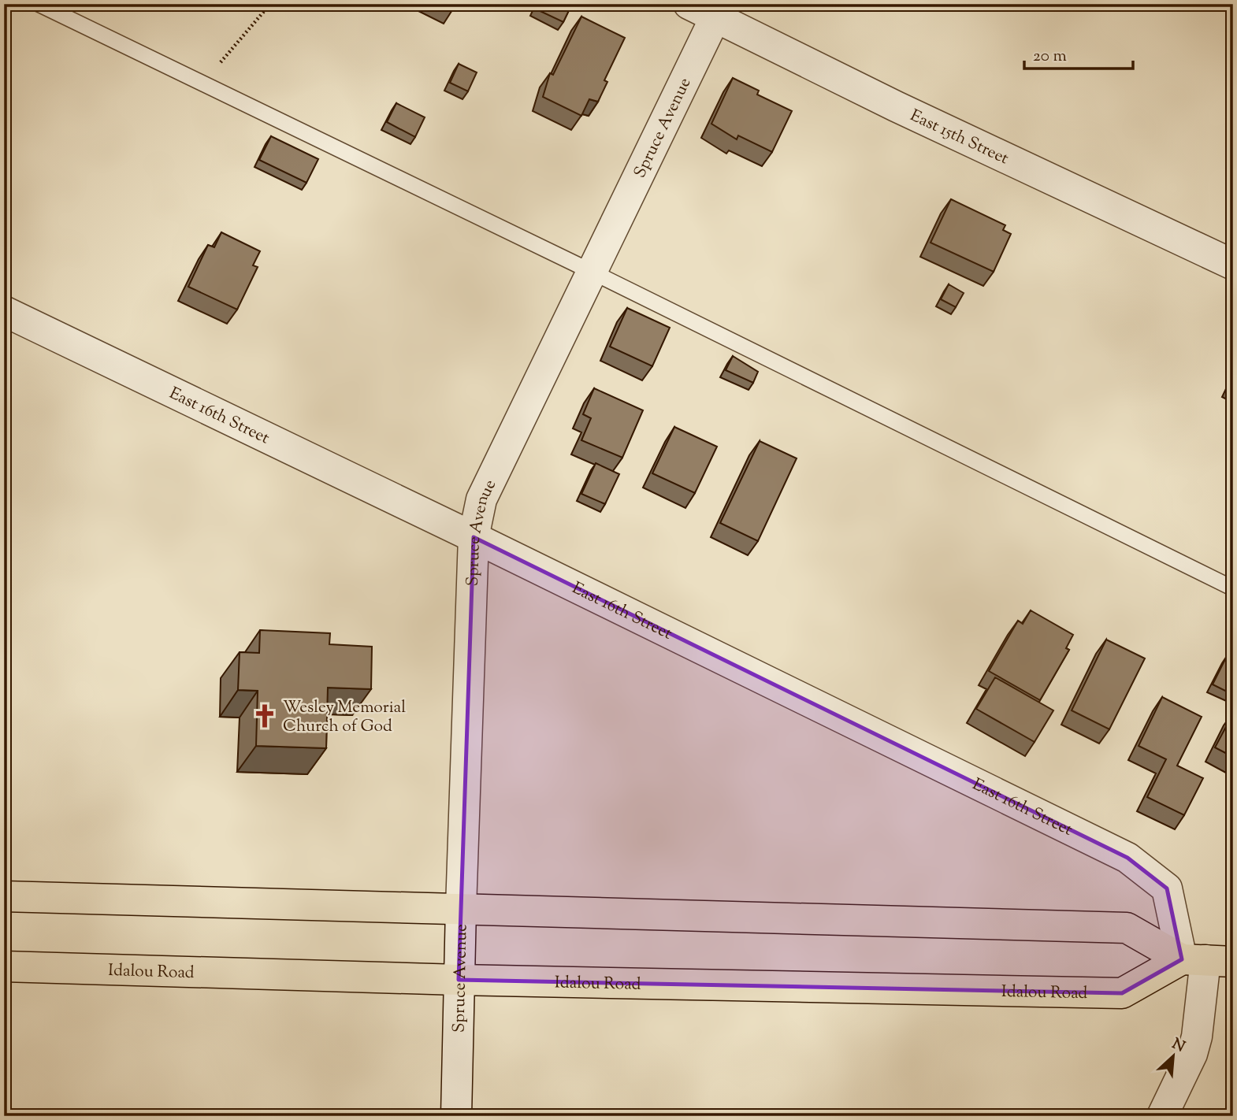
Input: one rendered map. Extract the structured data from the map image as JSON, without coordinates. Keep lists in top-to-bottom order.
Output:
{
  "streets": {
    "main road": ["Idalou Road"],
    "street": ["Spruce Avenue", "East 15th Street", "East 16th Street"]
  },
  "crossings": [
    ["Spruce Avenue", "East 15th Street"],
    ["Spruce Avenue", "East 16th Street"],
    ["Spruce Avenue", "Idalou Road"],
    ["East 16th Street", "Idalou Road"]
  ],
  "places": {
    "church": ["Wesley Memorial Church of God"]
  },
  "scale_bar": "20 m",
  "north": "top right"
}
